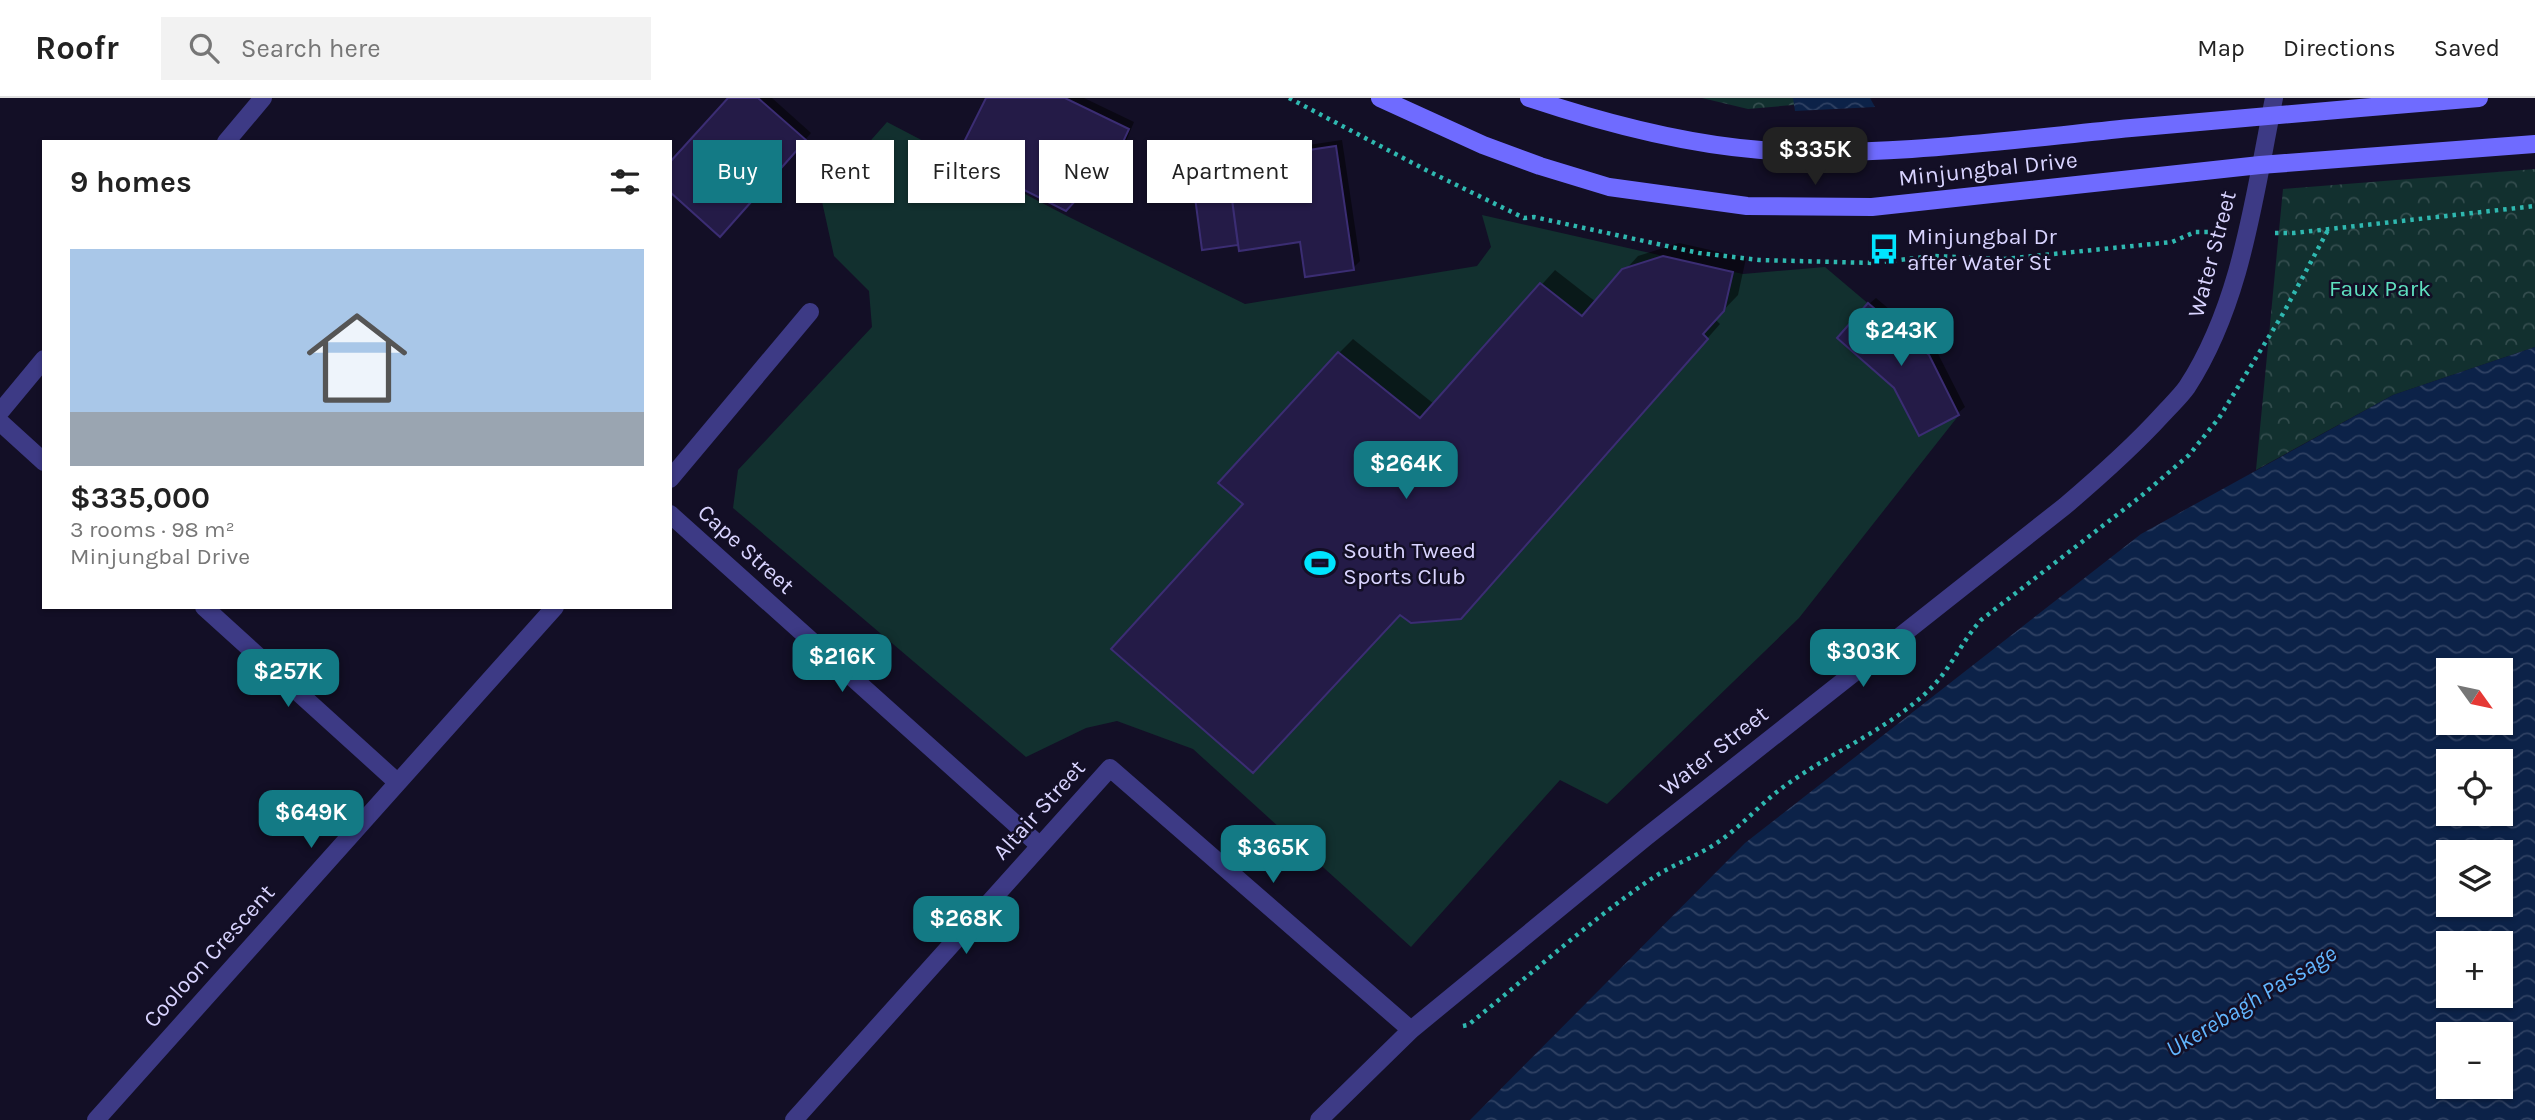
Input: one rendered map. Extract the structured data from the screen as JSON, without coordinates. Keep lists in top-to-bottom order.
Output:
{
  "streets": {
    "main road": ["Minjungbal Drive"],
    "street": [
      "Water Street",
      "Cape Street",
      "Altair Street",
      "Cooloon Crescent"
    ]
  },
  "crossings": [
    ["Minjungbal Drive", "Water Street"],
    ["Water Street", "Altair Street"],
    ["Cape Street", "Altair Street"]
  ],
  "water": ["Ukerebagh Passage"],
  "parks": ["Faux Park"],
  "places": {
    "bus stop": ["Minjungbal Dr after Water St"],
    "sports": ["South Tweed Sports Club"]
  },
  "north": "bottom right",
  "page": {
    "header": "Roofr",
    "search": "Search here",
    "nav": ["Map", "Directions", "Saved"],
    "price": [
      "$335K",
      "$243K",
      "$264K",
      "$303K",
      "$216K",
      "$257K",
      "$649K",
      "$365K",
      "$268K"
    ],
    "chip": [
      "Buy",
      "Rent",
      "Filters",
      "New",
      "Apartment"
    ],
    "heading": "9 homes",
    "list": [
      {
        "name": "$335,000",
        "note": "3 rooms · 98 m² · Minjungbal Drive"
      }
    ],
    "map_buttons": ["+", "−"]
  }
}
